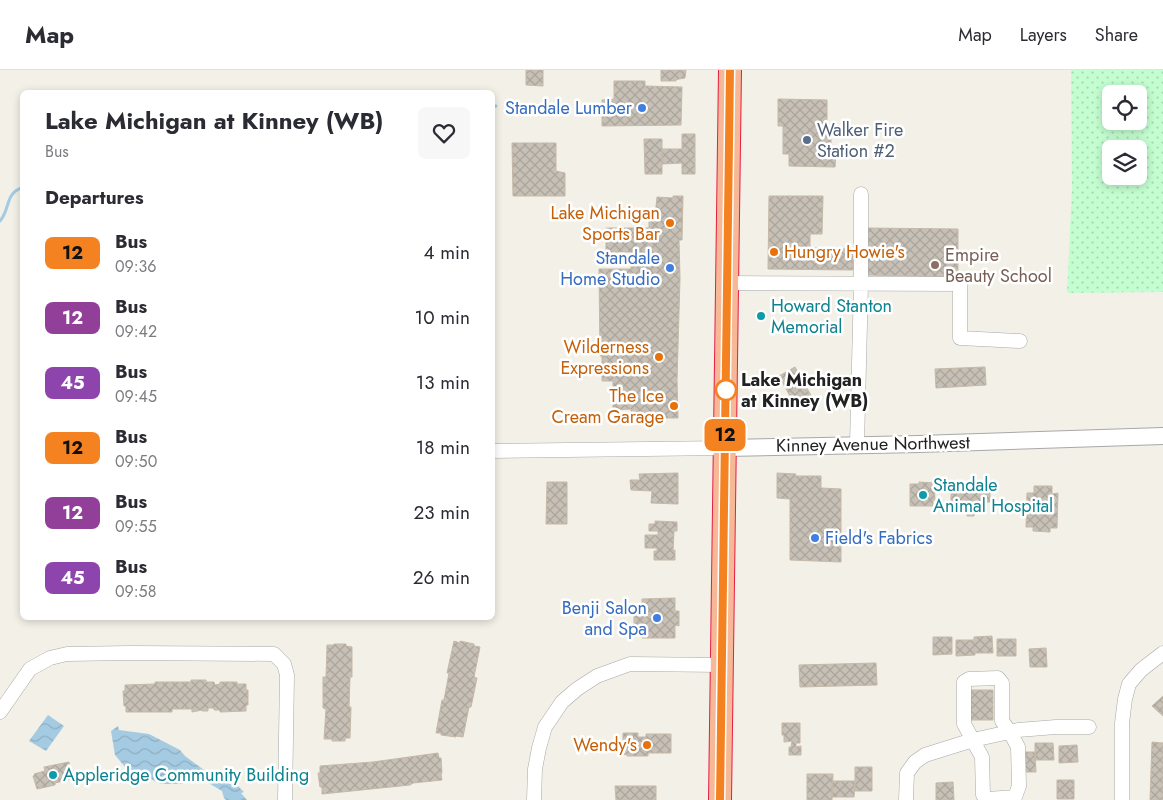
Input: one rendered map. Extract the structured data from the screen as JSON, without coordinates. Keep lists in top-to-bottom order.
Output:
{
  "streets": {
    "street": ["Kinney Avenue Northwest"]
  },
  "places": [
    "Standale Lumber",
    "Walker Fire Station #2",
    "Lake Michigan Sports Bar",
    "Hungry Howie's",
    "Empire Beauty School",
    "Standale Home Studio",
    "Howard Stanton Memorial",
    "Wilderness Expressions",
    "Lake Michigan at Kinney (WB)",
    "The Ice Cream Garage",
    "Standale Animal Hospital",
    "Field's Fabrics",
    "Benji Salon and Spa",
    "Wendy's",
    "Appleridge Community Building"
  ],
  "lines": ["bus line 12"],
  "page": {
    "header": "Map",
    "nav": ["Map", "Layers", "Share"],
    "on_map": "12",
    "heading": [
      ["Lake Michigan at Kinney (WB)", "Bus"],
      "Departures"
    ],
    "list": [
      {
        "mark": "12",
        "name": "Bus",
        "note": "09:36",
        "value": "4 min"
      },
      {
        "mark": "12",
        "name": "Bus",
        "note": "09:42",
        "value": "10 min"
      },
      {
        "mark": "45",
        "name": "Bus",
        "note": "09:45",
        "value": "13 min"
      },
      {
        "mark": "12",
        "name": "Bus",
        "note": "09:50",
        "value": "18 min"
      },
      {
        "mark": "12",
        "name": "Bus",
        "note": "09:55",
        "value": "23 min"
      },
      {
        "mark": "45",
        "name": "Bus",
        "note": "09:58",
        "value": "26 min"
      }
    ]
  }
}
